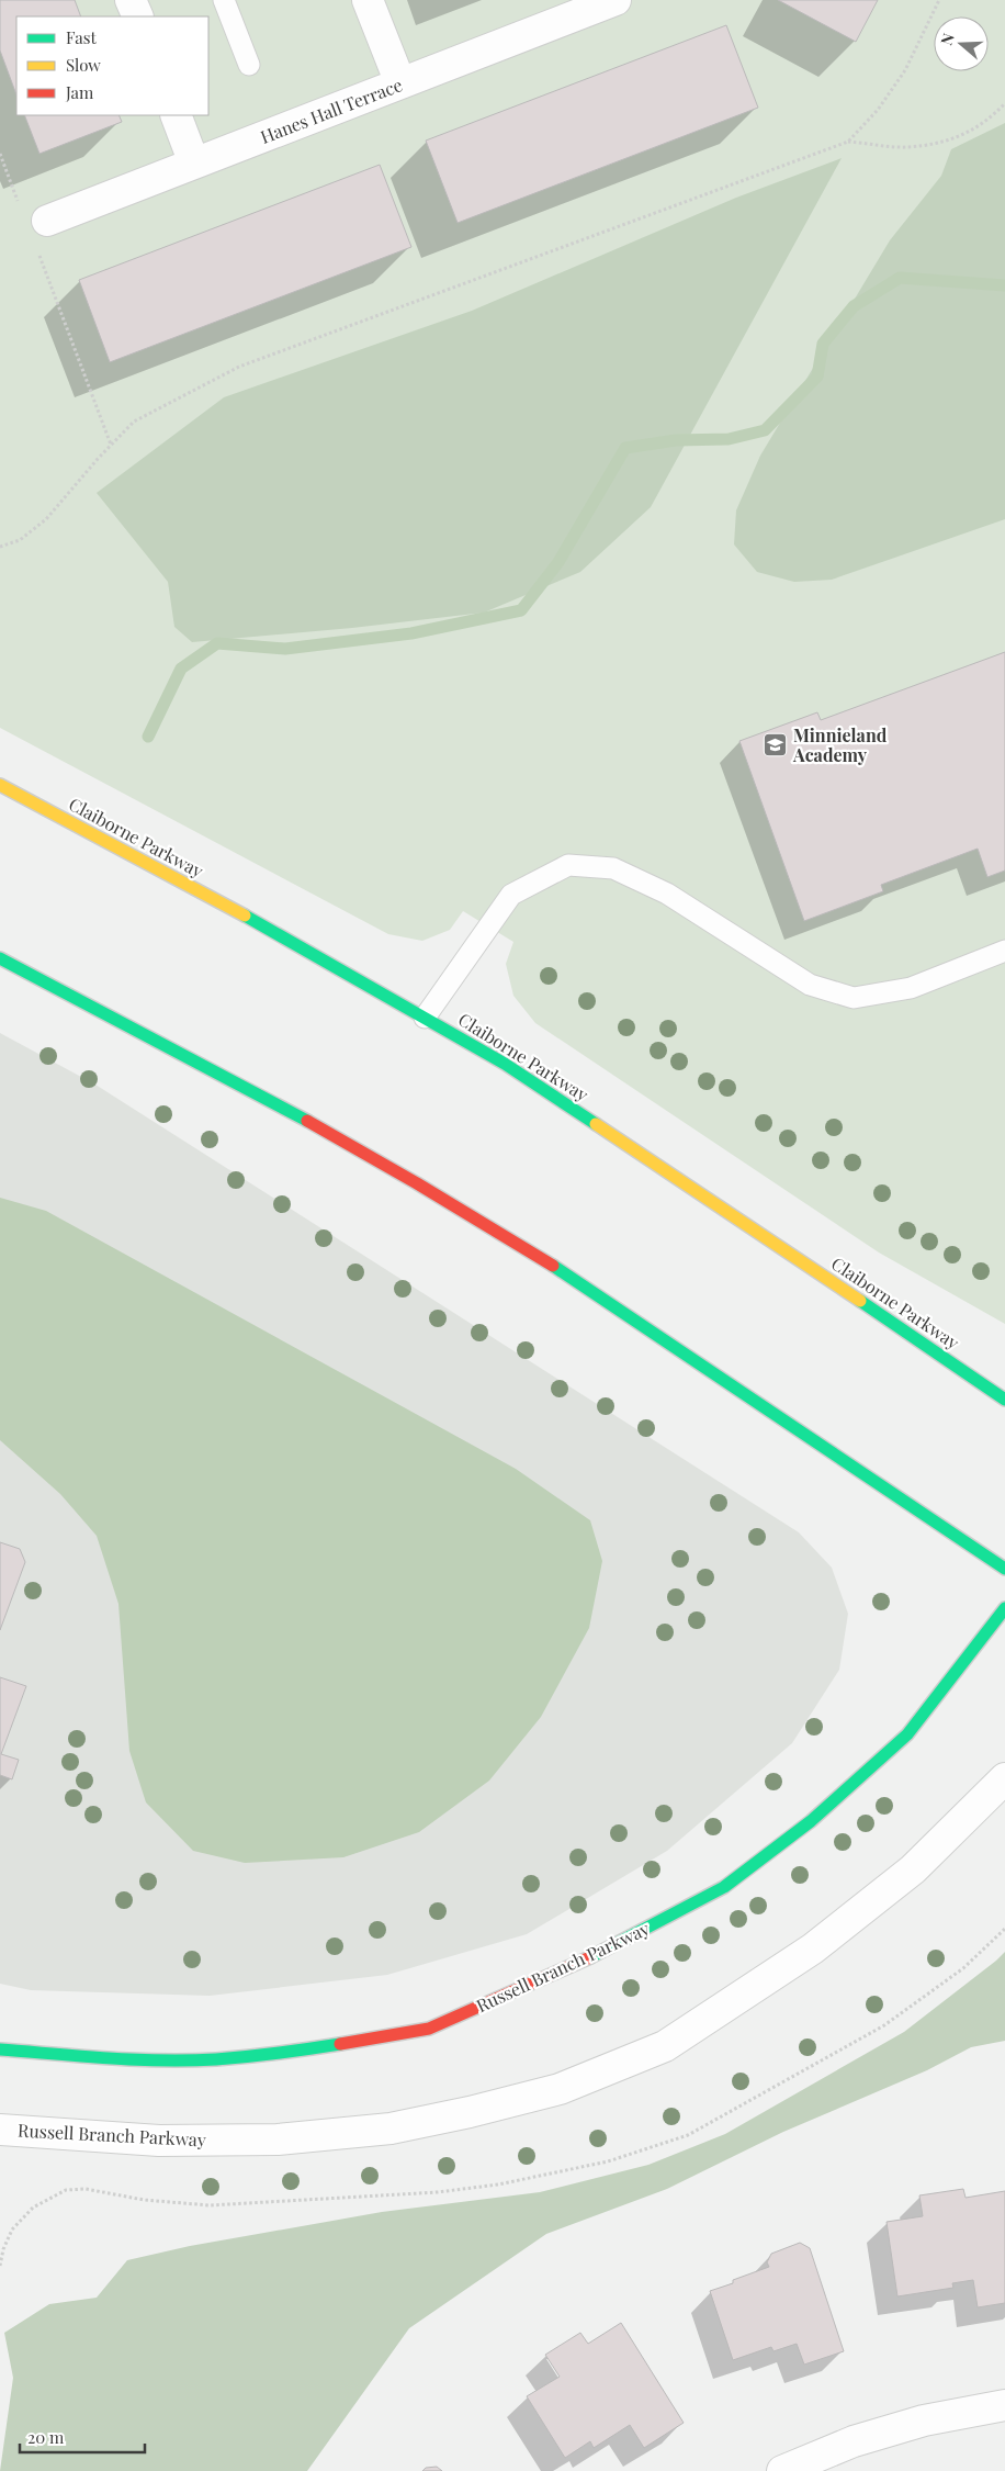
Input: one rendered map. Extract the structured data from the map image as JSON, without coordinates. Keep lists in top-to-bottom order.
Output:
{
  "streets": {
    "main road": ["Claiborne Parkway", "Russell Branch Parkway"],
    "street": ["Hanes Hall Terrace"]
  },
  "places": {
    "school or university": ["Minnieland Academy"]
  },
  "legend": ["Fast", "Slow", "Jam"],
  "scale_bar": "20 m",
  "north": "left"
}
